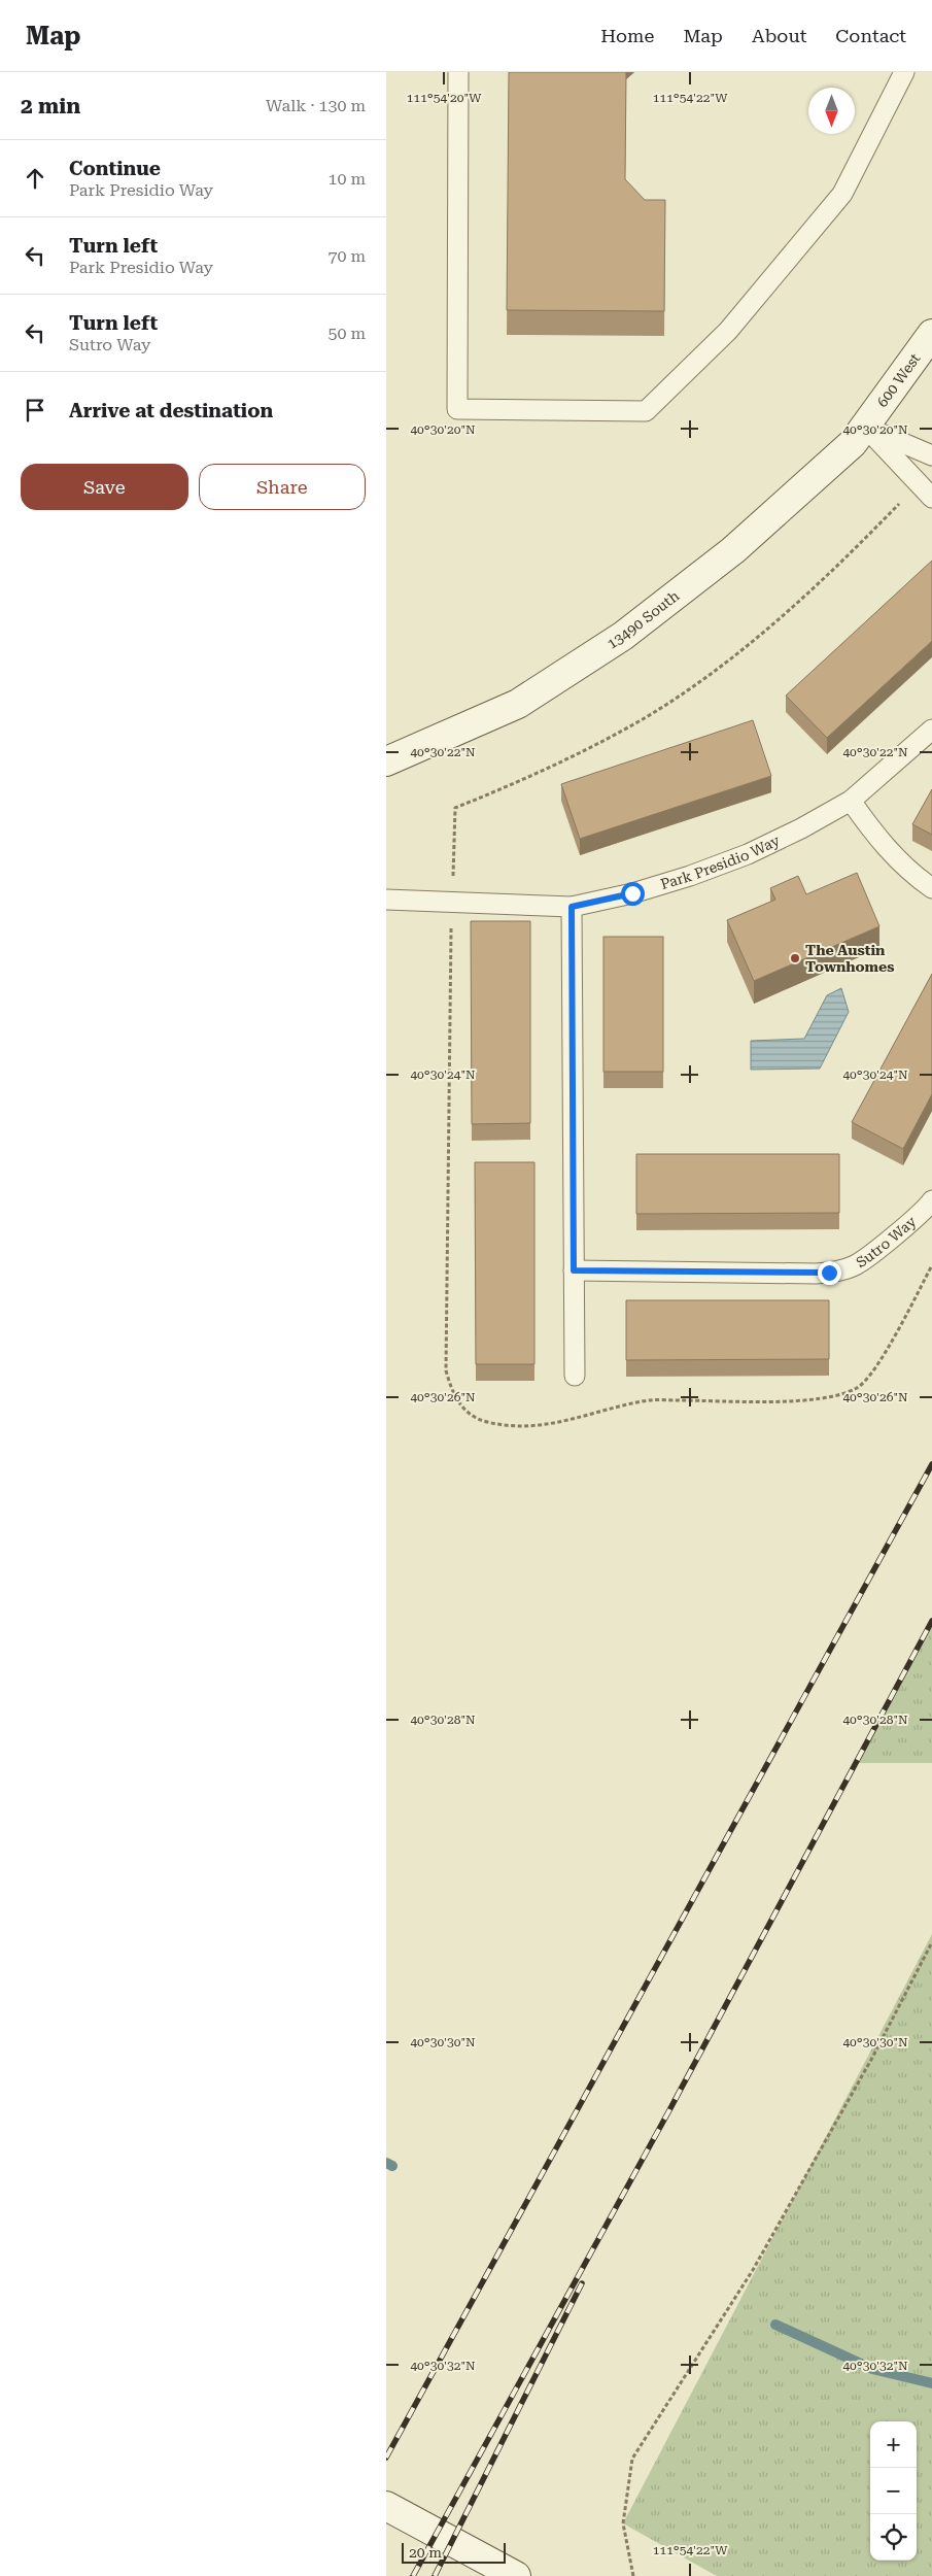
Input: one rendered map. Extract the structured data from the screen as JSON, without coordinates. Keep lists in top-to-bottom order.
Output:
{
  "streets": {
    "main road": ["600 West", "13490 South"],
    "lane": ["Park Presidio Way", "Sutro Way"]
  },
  "crossings": [
    ["600 West", "13490 South"]
  ],
  "places": ["The Austin Townhomes"],
  "scale_bar": "20 m",
  "north": "bottom",
  "page": {
    "header": "Map",
    "nav": [
      "Home",
      "Map",
      "About",
      "Contact"
    ],
    "heading": ["2 min", "Walk · 130 m"],
    "list": [
      ["Continue", "Park Presidio Way", "10 m"],
      ["Turn left", "Park Presidio Way", "70 m"],
      ["Turn left", "Sutro Way", "50 m"],
      "Arrive at destination"
    ],
    "buttons": ["Save", "Share"],
    "map_buttons": ["+", "−"],
    "scale": "20 m"
  },
  "coordinates": [
    "111°54'20\"W",
    "111°54'22\"W",
    "40°30'20\"N",
    "40°30'22\"N",
    "40°30'24\"N",
    "40°30'26\"N",
    "40°30'28\"N",
    "40°30'30\"N",
    "40°30'32\"N"
  ]
}
